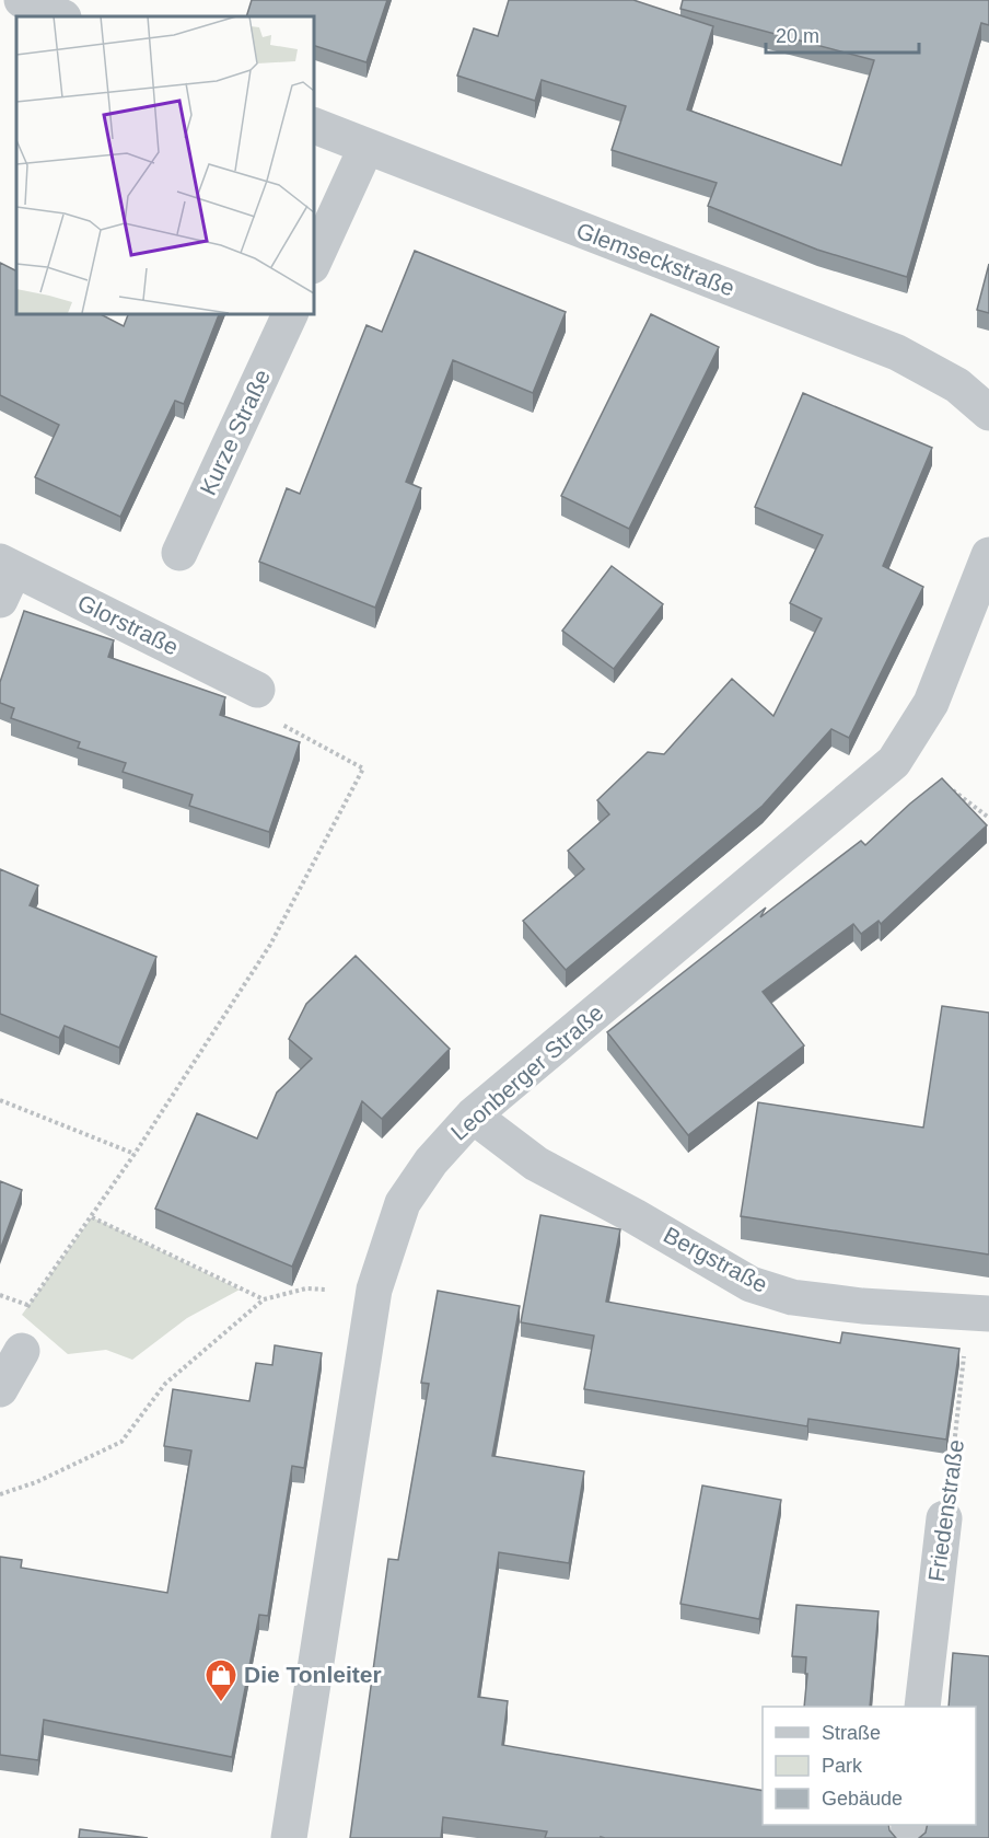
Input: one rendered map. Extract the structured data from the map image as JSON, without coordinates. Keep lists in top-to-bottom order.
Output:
{
  "streets": {
    "street": [
      "Glemseckstraße",
      "Kurze Straße",
      "Glorstraße",
      "Leonberger Straße",
      "Bergstraße",
      "Friedenstraße"
    ]
  },
  "crossings": [
    ["Leonberger Straße", "Bergstraße"],
    ["Bergstraße", "Friedenstraße"]
  ],
  "places": {
    "shop": ["Die Tonleiter"]
  },
  "legend": ["Straße", "Park", "Gebäude"],
  "scale_bar": "20 m"
}
